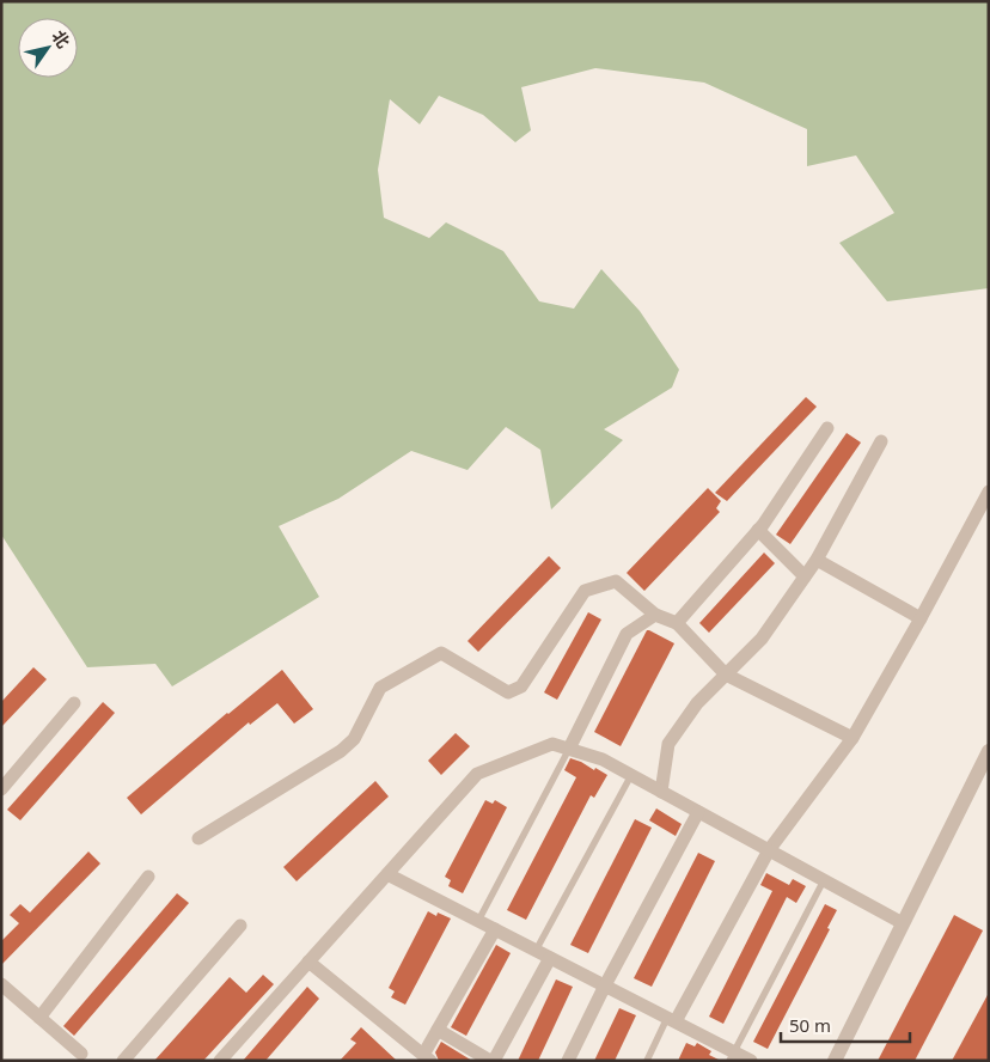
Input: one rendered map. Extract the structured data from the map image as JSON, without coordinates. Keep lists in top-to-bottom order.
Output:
{
  "scale_bar": "50 m",
  "north": "top right"
}
